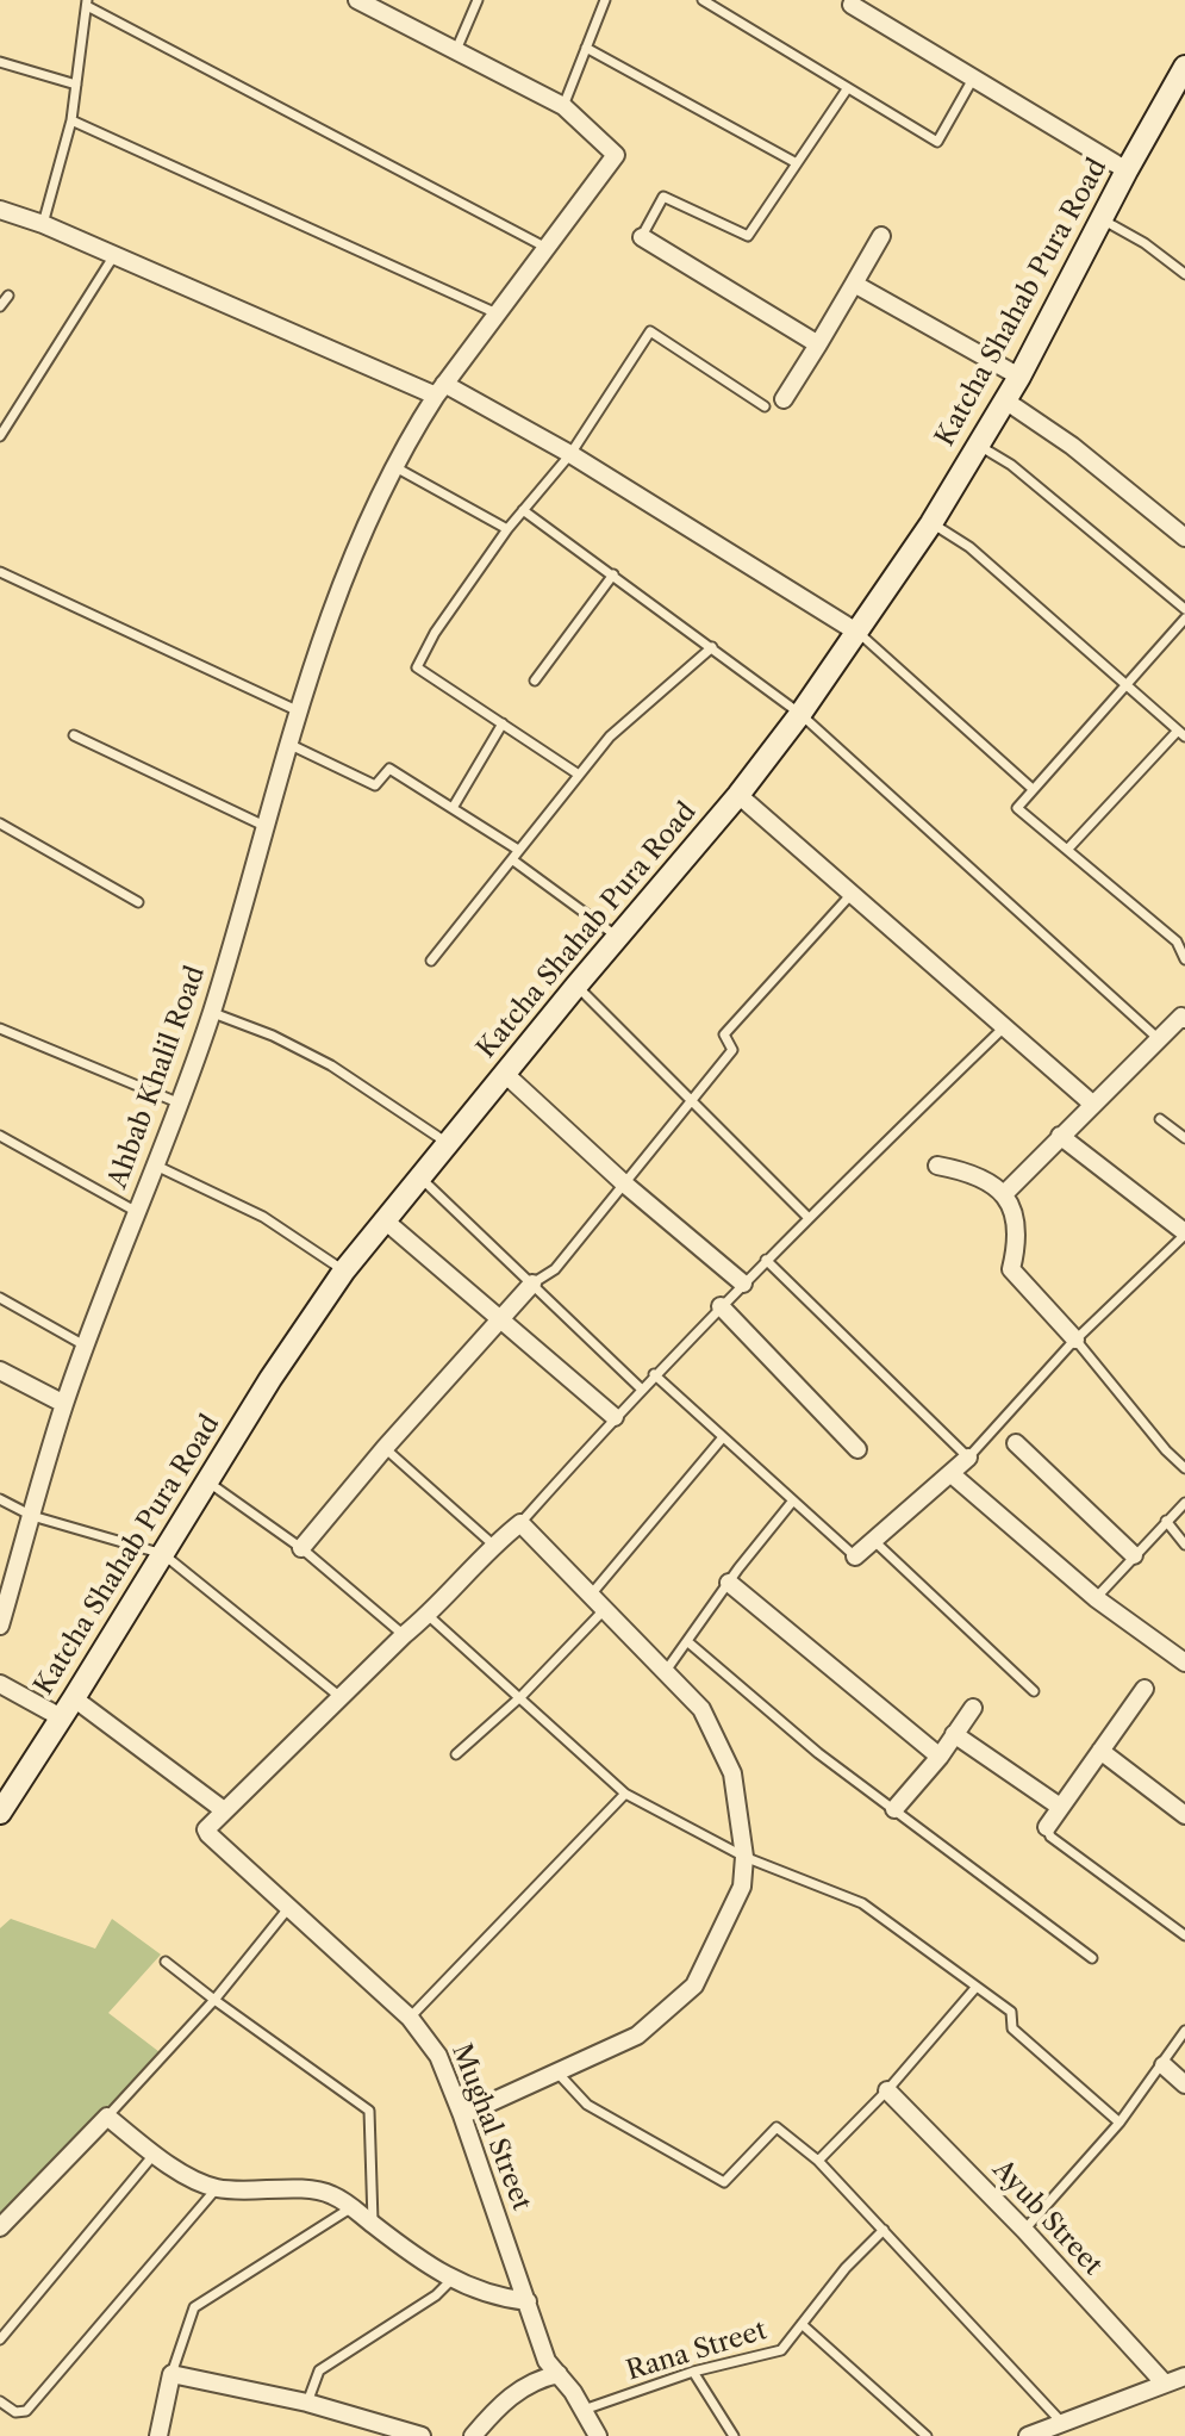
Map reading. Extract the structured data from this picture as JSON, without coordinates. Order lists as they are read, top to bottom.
{
  "streets": {
    "street": [
      "Katcha Shahab Pura Road",
      "Ahbab Khalil Road",
      "Mughal Street",
      "Ayub Street"
    ],
    "lane": ["Rana Street"]
  },
  "crossings": [
    ["Mughal Street", "Rana Street"]
  ]
}
